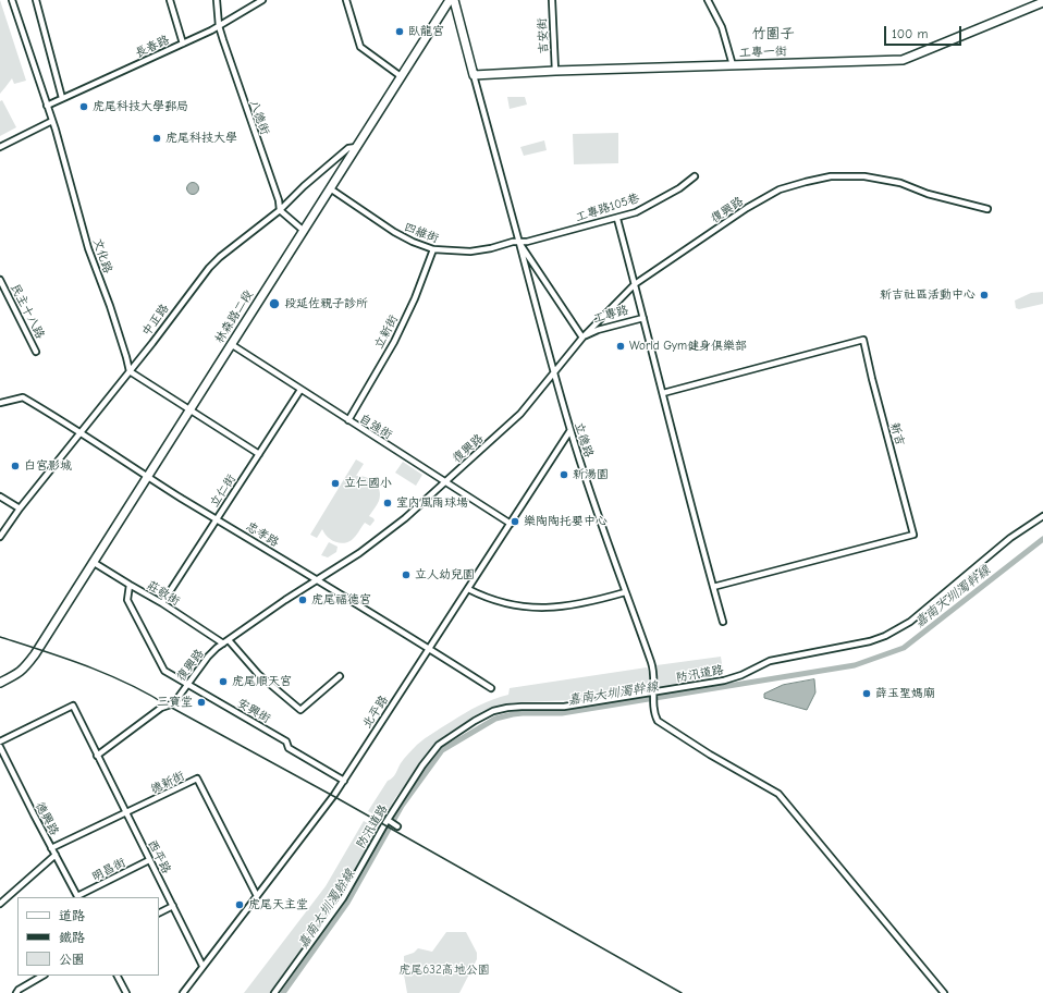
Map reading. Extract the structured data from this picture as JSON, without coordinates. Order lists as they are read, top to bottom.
{
  "streets": {
    "main road": ["工專一街", "工專路", "林森路二段"],
    "street": [
      "吉安街",
      "長春路",
      "八德街",
      "工專路105巷",
      "復興路",
      "四維街",
      "文化路",
      "民主十八路",
      "中正路",
      "立新街",
      "自強街",
      "新吉",
      "立德路",
      "立仁街",
      "忠孝路",
      "莊敬街",
      "防汛道路",
      "安興街",
      "北平路",
      "德新街",
      "德興路",
      "西平路",
      "明昌街"
    ]
  },
  "crossings": [
    ["吉安街", "工專一街"],
    ["長春路", "八德街"],
    ["長春路", "文化路"],
    ["工專一街", "工專路"],
    ["八德街", "中正路"],
    ["工專路105巷", "四維街"],
    ["工專路105巷", "工專路"],
    ["工專路105巷", "立德路"],
    ["復興路", "工專路"],
    ["復興路", "自強街"],
    ["復興路", "立德路"],
    ["復興路", "忠孝路"],
    ["復興路", "莊敬街"],
    ["復興路", "安興街"],
    ["復興路", "西平路"],
    ["四維街", "工專路"],
    ["四維街", "林森路二段"],
    ["四維街", "立新街"],
    ["四維街", "立德路"],
    ["文化路", "中正路"],
    ["工專路", "新吉"],
    ["工專路", "立德路"],
    ["林森路二段", "中正路"],
    ["林森路二段", "自強街"],
    ["林森路二段", "忠孝路"],
    ["林森路二段", "莊敬街"],
    ["中正路", "忠孝路"],
    ["立新街", "自強街"],
    ["自強街", "立仁街"],
    ["自強街", "北平路"],
    ["立德路", "防汛道路"],
    ["立德路", "北平路"],
    ["立仁街", "忠孝路"],
    ["立仁街", "莊敬街"],
    ["忠孝路", "北平路"],
    ["莊敬街", "安興街"],
    ["安興街", "北平路"],
    ["北平路", "德新街"],
    ["北平路", "西平路"],
    ["德新街", "德興路"],
    ["德新街", "西平路"],
    ["德興路", "明昌街"],
    ["西平路", "明昌街"]
  ],
  "districts": ["竹圍子"],
  "water": ["嘉南大圳濁幹線"],
  "parks": ["虎尾632高地公園"],
  "places": [
    "臥龍宮",
    "虎尾科技大學郵局",
    "虎尾科技大學",
    "新吉社區活動中心",
    "段延佐親子診所",
    "World Gym健身俱樂部",
    "白宮影城",
    "新湯園",
    "立仁國小",
    "室內風雨球場",
    "樂陶陶托嬰中心",
    "立人幼兒園",
    "虎尾福德宮",
    "虎尾順天宮",
    "薛玉聖媽廟",
    "三寶堂",
    "虎尾天主堂"
  ],
  "legend": ["道路", "鐵路", "公園"],
  "scale_bar": "100 m"
}
